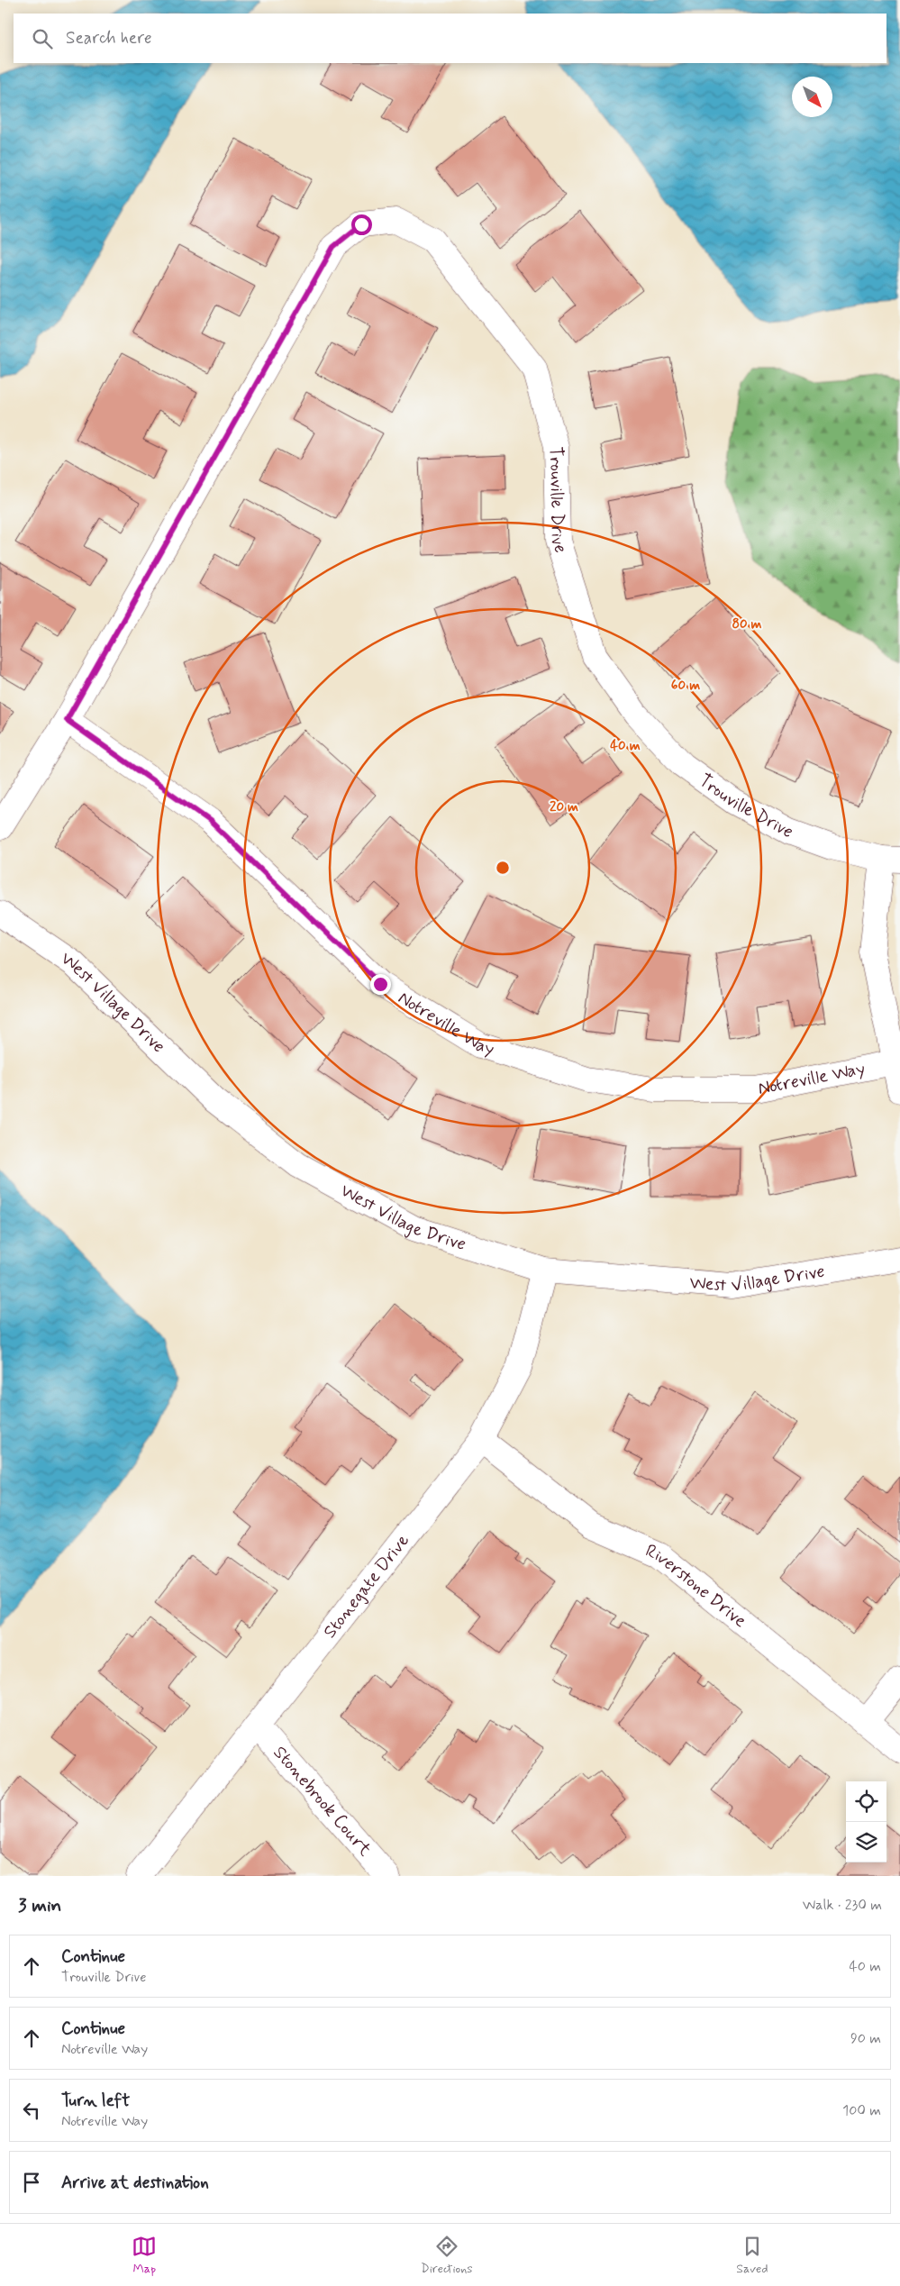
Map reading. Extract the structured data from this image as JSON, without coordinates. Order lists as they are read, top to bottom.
{
  "streets": {
    "street": [
      "Trouville Drive",
      "West Village Drive",
      "Notreville Way",
      "Stonegate Drive",
      "Riverstone Drive",
      "Stonebrook Court"
    ]
  },
  "crossings": [
    ["Trouville Drive", "Notreville Way"],
    ["West Village Drive", "Stonegate Drive"],
    ["Stonegate Drive", "Riverstone Drive"],
    ["Stonegate Drive", "Stonebrook Court"]
  ],
  "north": "bottom right",
  "page": {
    "search": "Search here",
    "heading": ["3 min", "Walk · 230 m"],
    "list": [
      ["Continue", "Trouville Drive", "40 m"],
      ["Continue", "Notreville Way", "90 m"],
      ["Turn left", "Notreville Way", "100 m"],
      "Arrive at destination"
    ],
    "nav": ["Map", "Directions", "Saved"]
  },
  "rings": [
    "80 m",
    "60 m",
    "40 m",
    "20 m"
  ]
}
